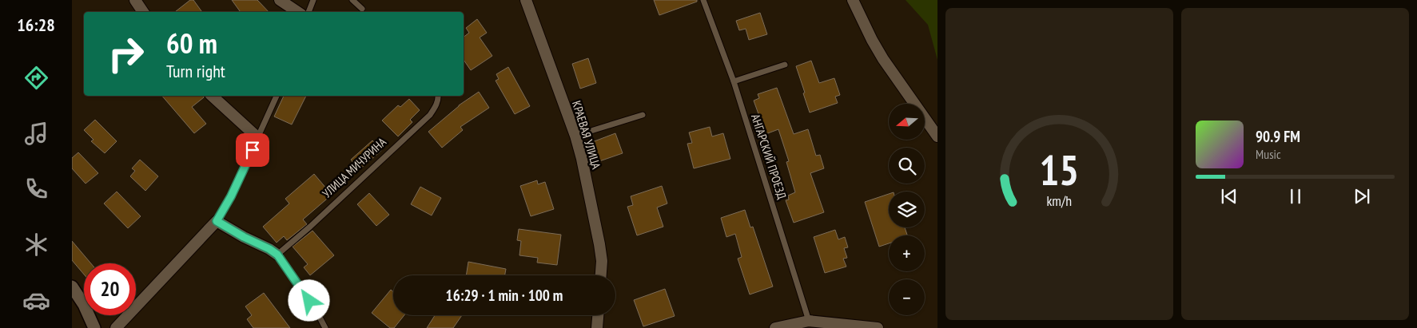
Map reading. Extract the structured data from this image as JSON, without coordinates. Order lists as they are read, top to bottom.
{
  "streets": {
    "street": ["КРАЕВАЯ УЛИЦА"],
    "lane": ["АНГАРСКИЙ ПРОЕЗД", "УЛИЦА МИЧУРИНА"]
  },
  "north": "left",
  "page": {
    "tabs": "16:28",
    "turn": ["60 m", "Turn right"],
    "map_buttons": ["+", "−"],
    "song": ["90.9 FM", "Music"],
    "limit": "20",
    "trip": "16:29 · 1 min · 100 m",
    "gauge": ["15", "km/h"]
  }
}
